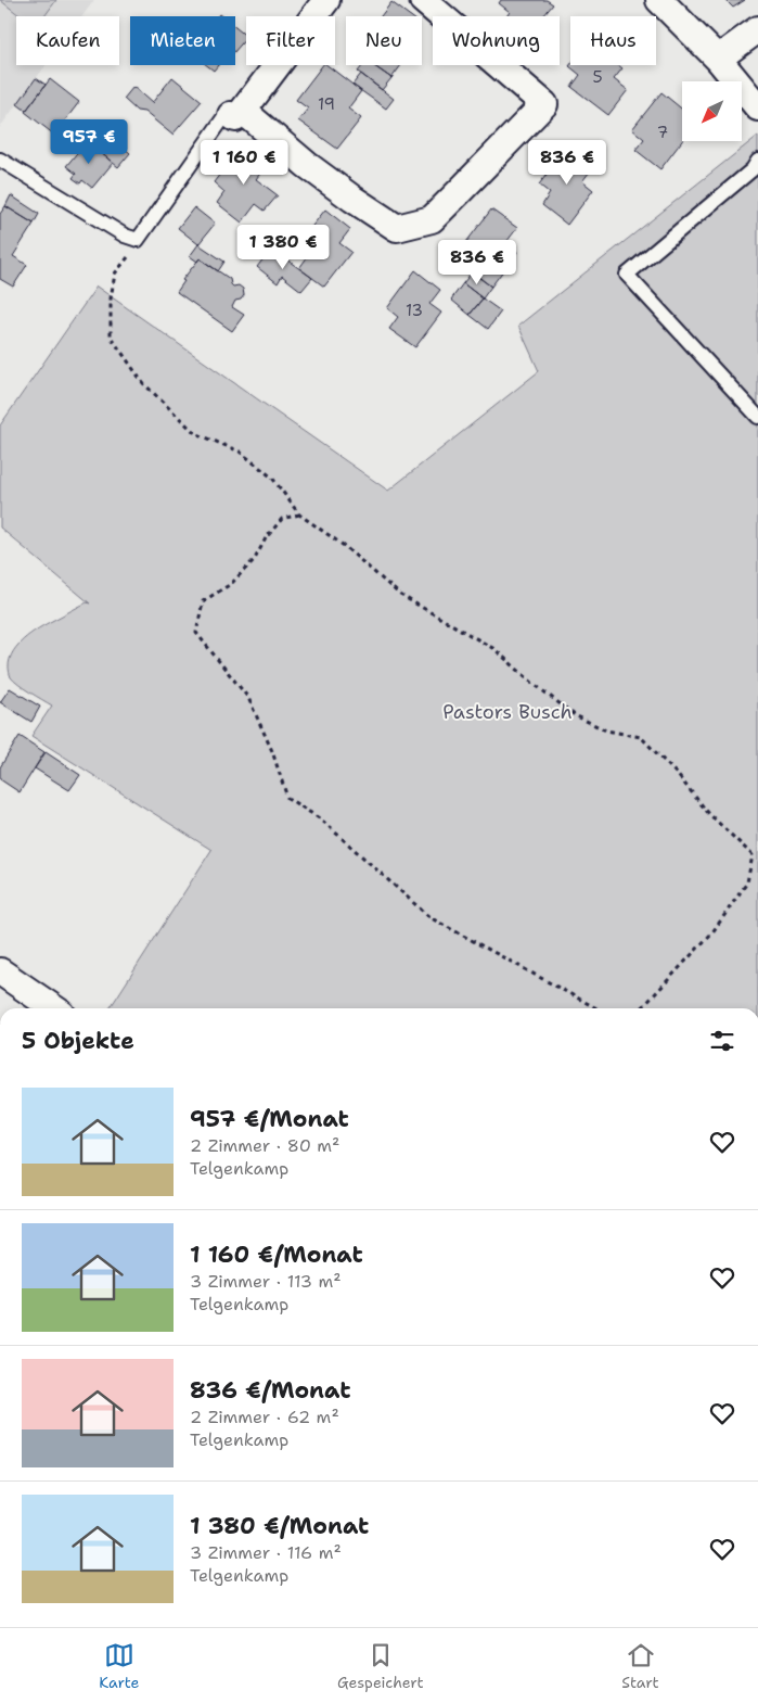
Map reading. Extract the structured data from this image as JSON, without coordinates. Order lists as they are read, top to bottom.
{
  "parks": ["Pastors Busch"],
  "house_numbers": [
    "5",
    "19",
    "7",
    "13"
  ],
  "north": "bottom left",
  "page": {
    "chip": [
      "Kaufen",
      "Mieten",
      "Filter",
      "Neu",
      "Wohnung",
      "Haus"
    ],
    "price": [
      "957 €",
      "1 160 €",
      "836 €",
      "1 380 €",
      "836 €"
    ],
    "heading": "5 Objekte",
    "list": [
      {
        "name": "957 €/Monat",
        "note": "2 Zimmer · 80 m² · Telgenkamp"
      },
      {
        "name": "1 160 €/Monat",
        "note": "3 Zimmer · 113 m² · Telgenkamp"
      },
      {
        "name": "836 €/Monat",
        "note": "2 Zimmer · 62 m² · Telgenkamp"
      },
      {
        "name": "1 380 €/Monat",
        "note": "3 Zimmer · 116 m² · Telgenkamp"
      }
    ],
    "tabs": ["Karte", "Gespeichert", "Start"]
  }
}
